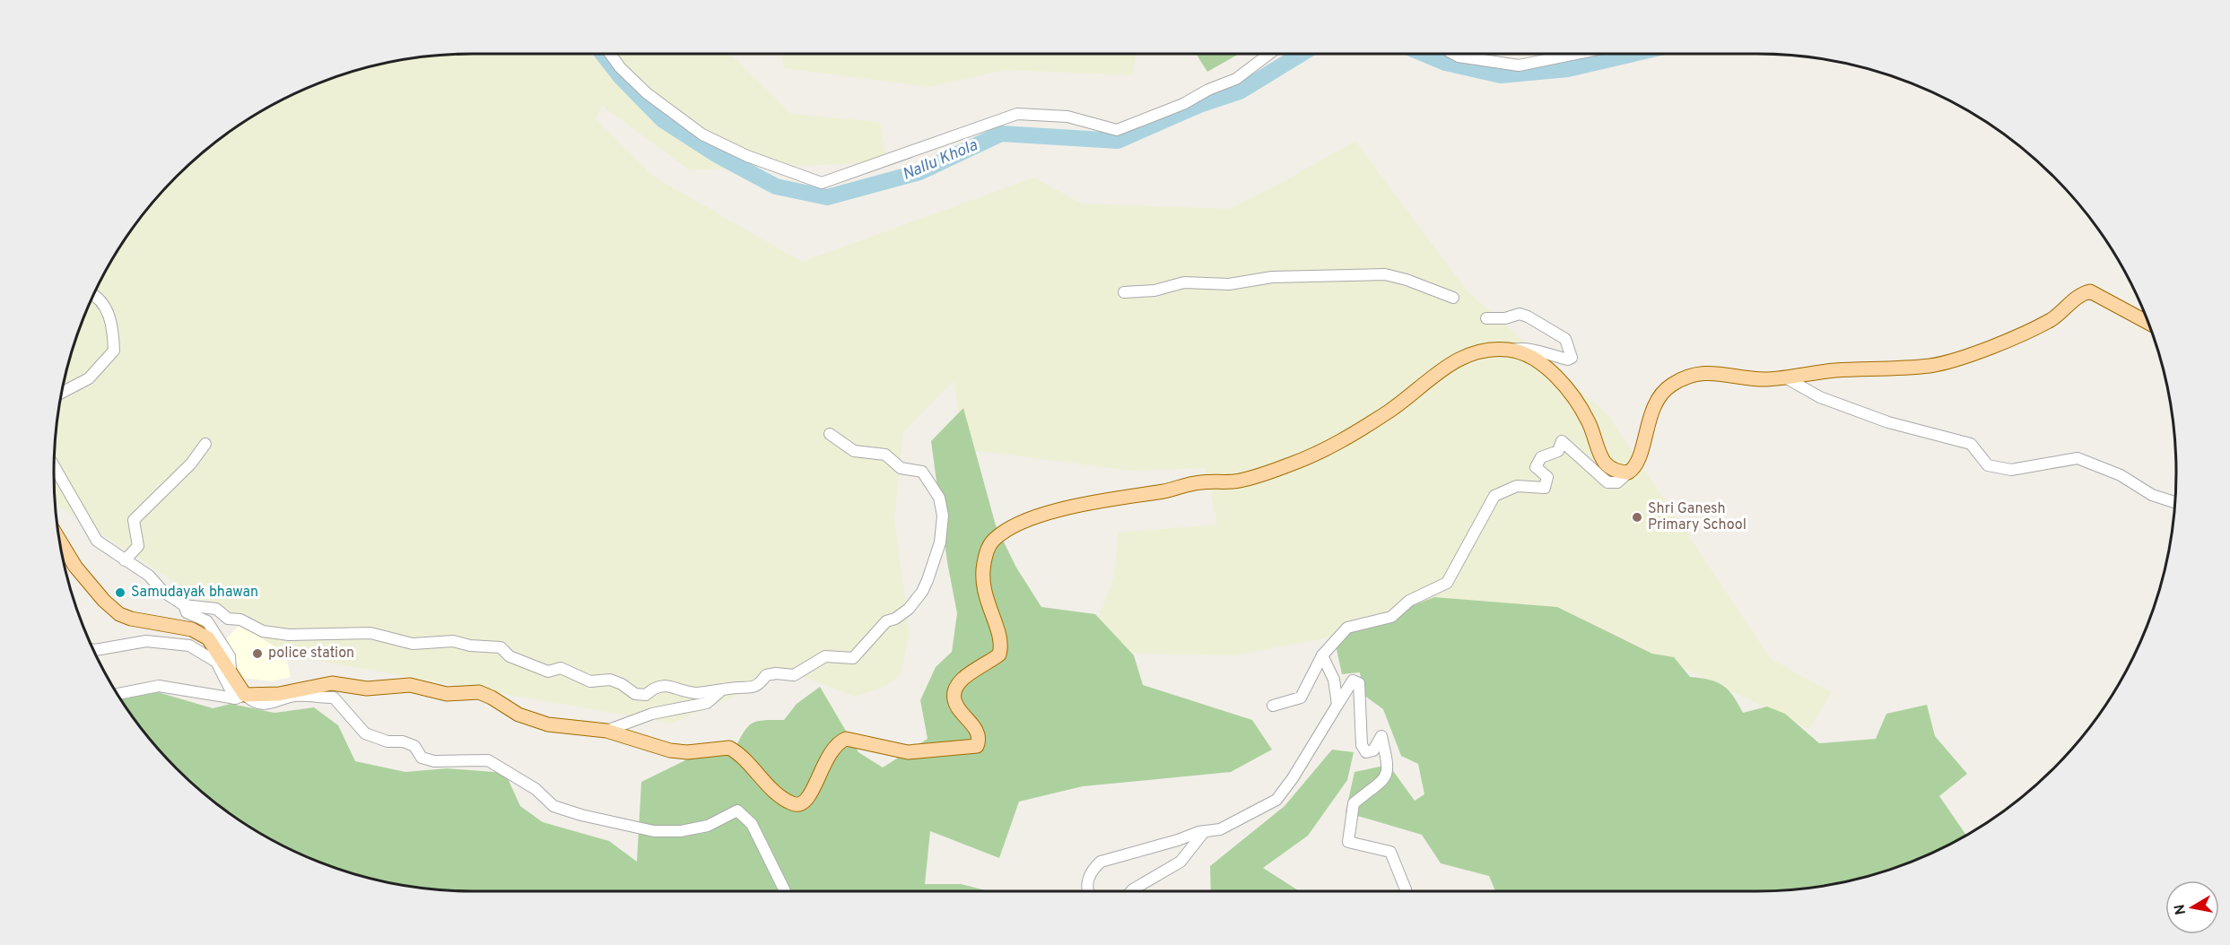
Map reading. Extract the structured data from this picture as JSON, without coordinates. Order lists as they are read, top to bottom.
{
  "water": ["Nallu Khola"],
  "places": ["Shri Ganesh Primary School", "Samudayak bhawan", "police station"],
  "north": "left"
}
